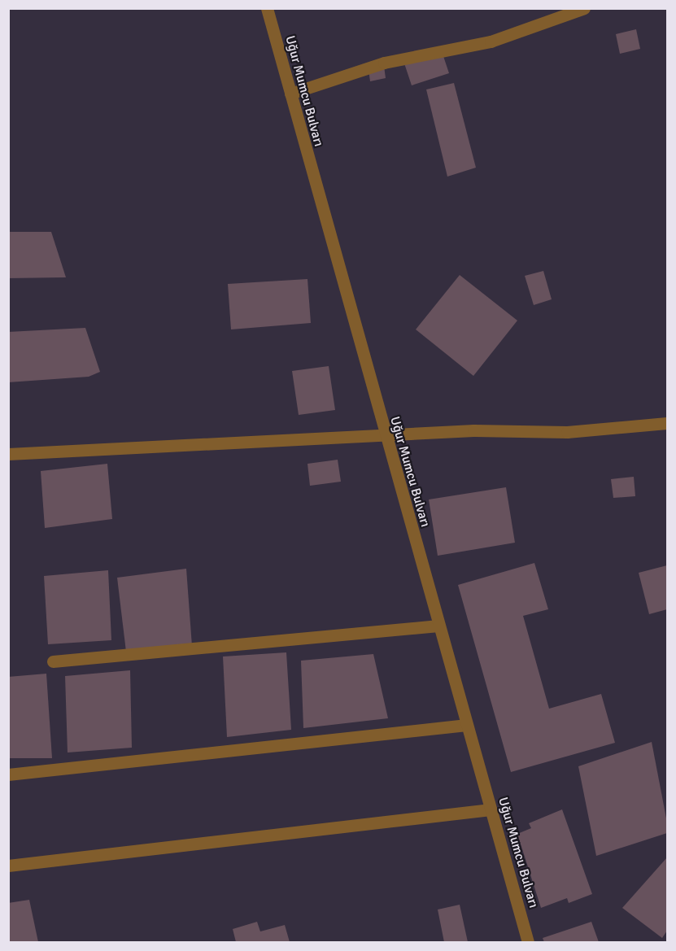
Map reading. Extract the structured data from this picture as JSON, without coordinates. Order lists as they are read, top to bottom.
{
  "streets": {
    "street": ["Uğur Mumcu Bulvarı"]
  }
}
